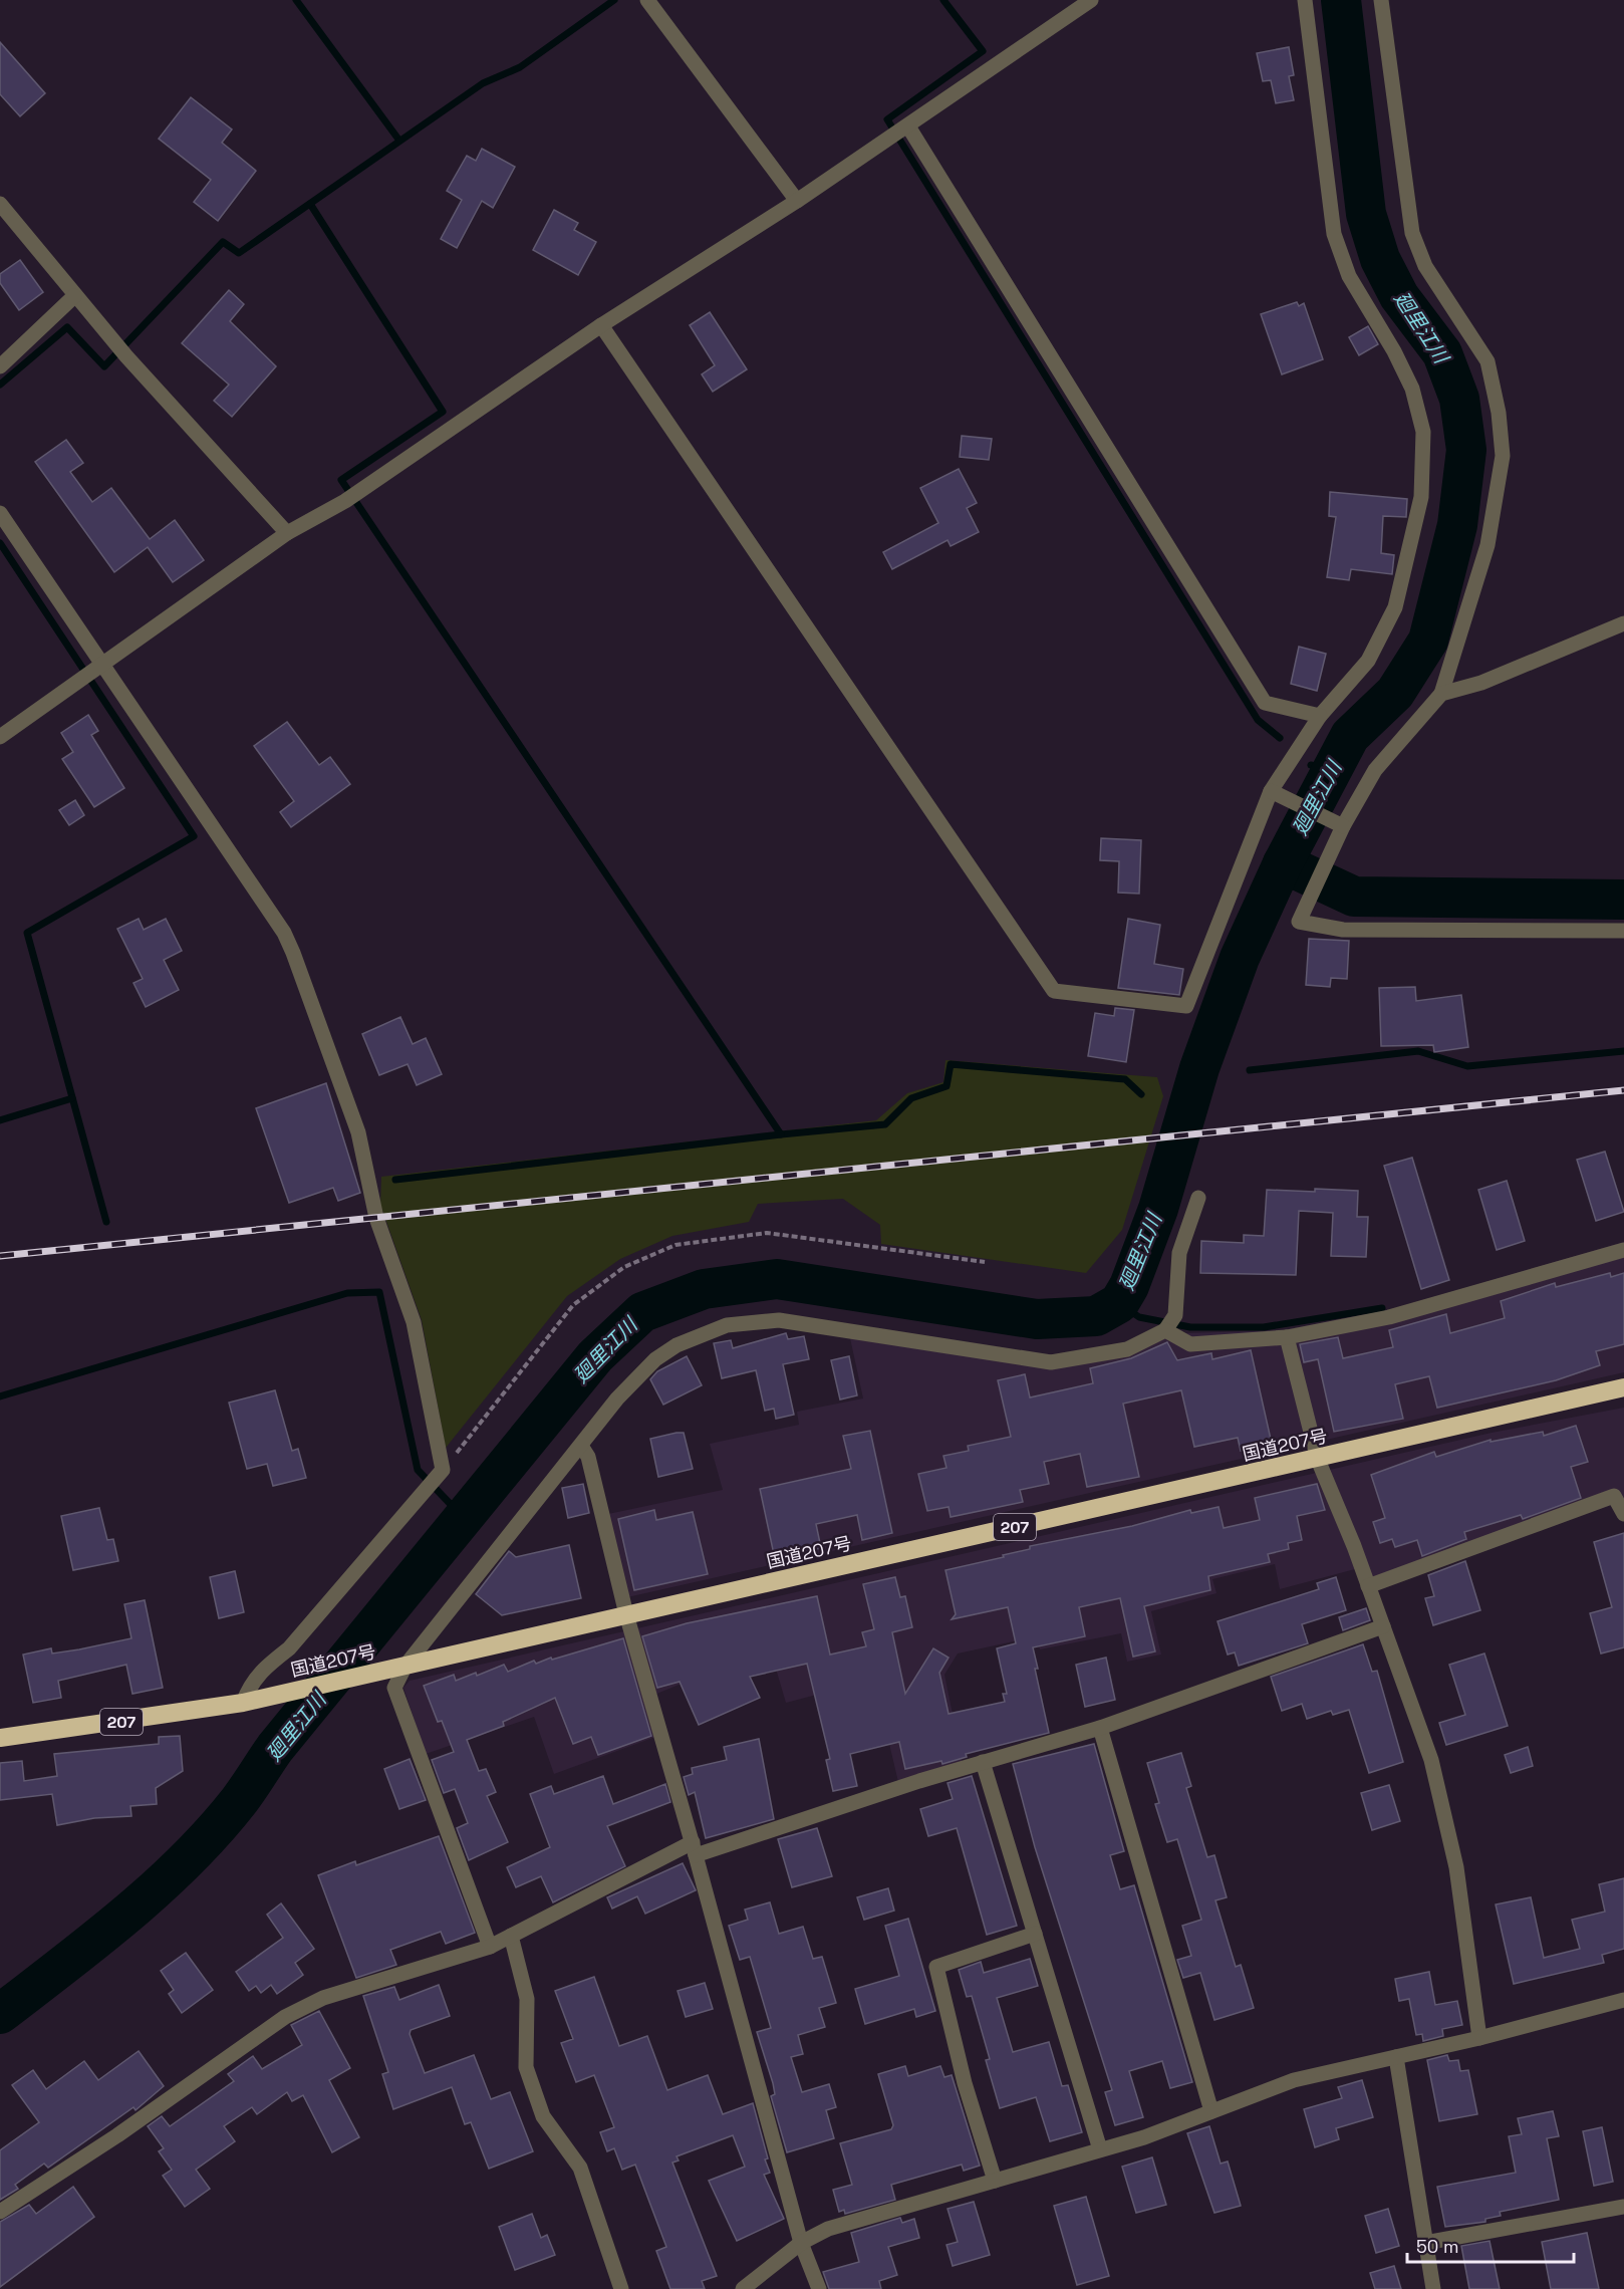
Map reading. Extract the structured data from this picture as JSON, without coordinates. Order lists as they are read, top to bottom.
{
  "streets": {
    "highway": ["国道207号", "207"]
  },
  "water": ["廻里江川"],
  "scale_bar": "50 m"
}
